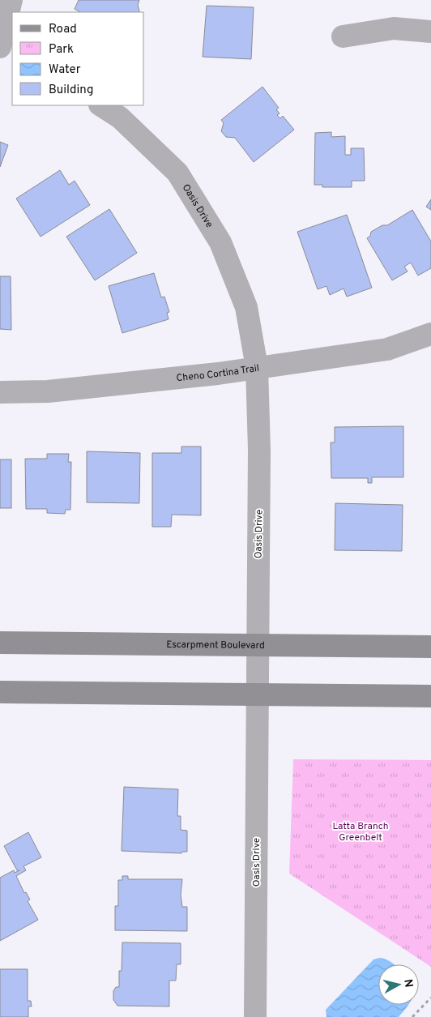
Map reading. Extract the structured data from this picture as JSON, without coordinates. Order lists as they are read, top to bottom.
{
  "streets": {
    "main road": ["Escarpment Boulevard"],
    "street": ["Oasis Drive", "Cheno Cortina Trail"]
  },
  "crossings": [
    ["Oasis Drive", "Cheno Cortina Trail"],
    ["Oasis Drive", "Escarpment Boulevard"]
  ],
  "parks": ["Latta Branch Greenbelt"],
  "legend": [
    "Road",
    "Park",
    "Water",
    "Building"
  ],
  "north": "right"
}
